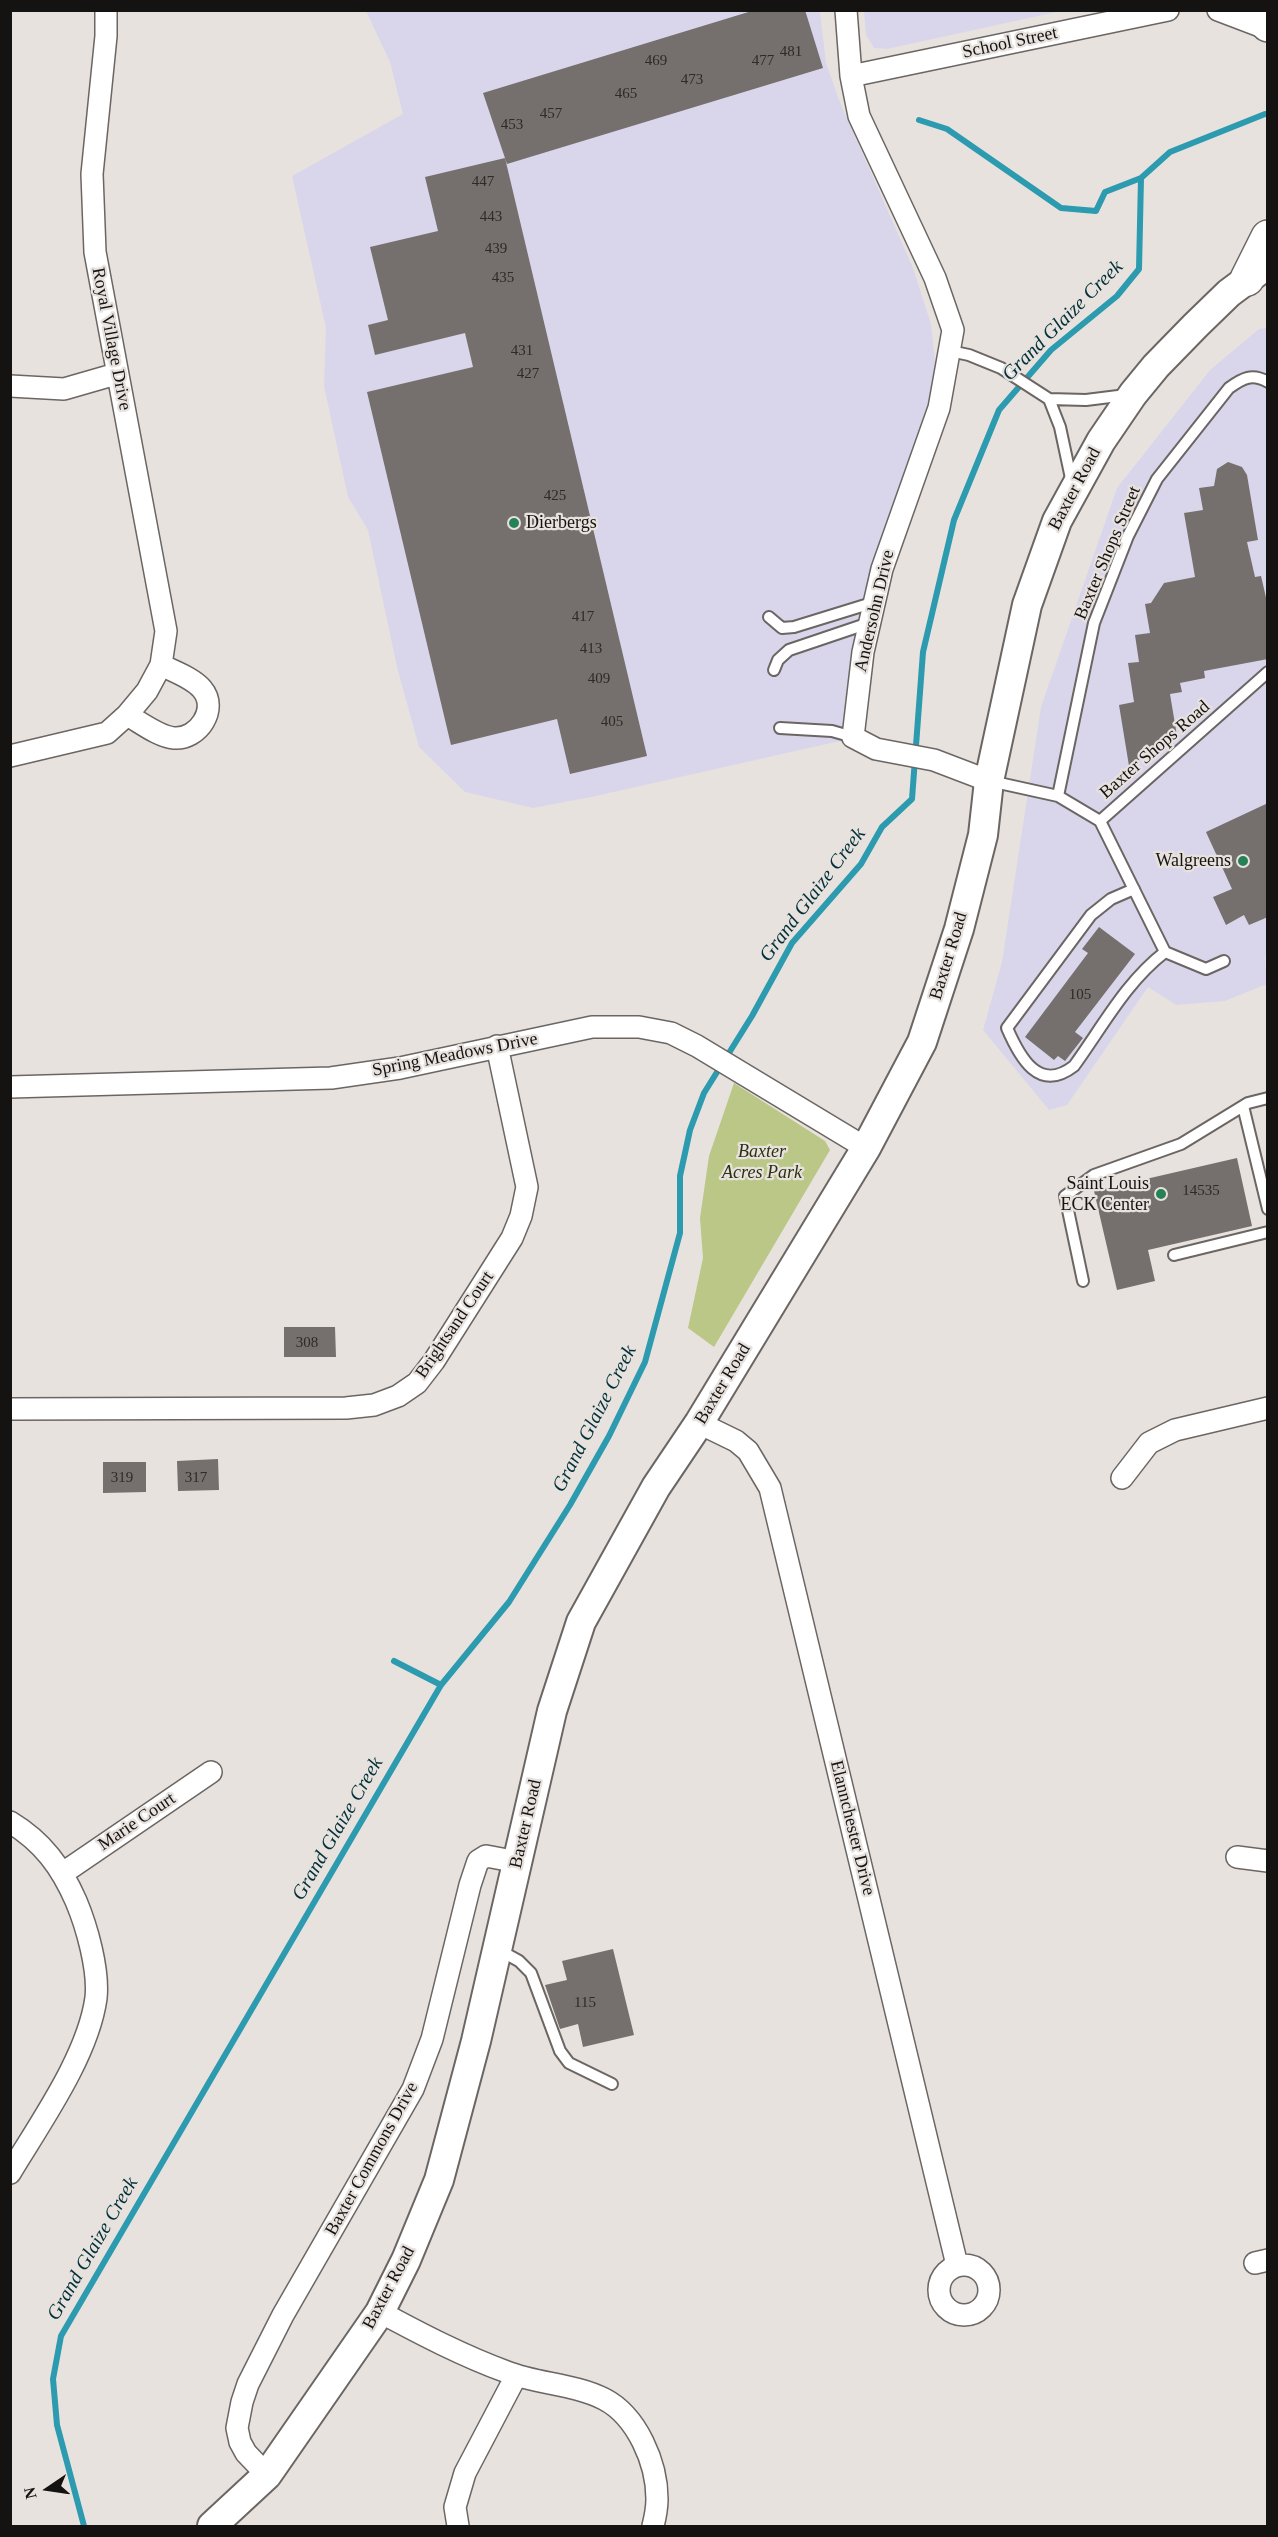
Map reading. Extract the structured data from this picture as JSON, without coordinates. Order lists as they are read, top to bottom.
{
  "streets": {
    "main road": ["Baxter Road"],
    "street": [
      "School Street",
      "Royal Village Drive",
      "Andersohn Drive",
      "Spring Meadows Drive",
      "Brightsand Court",
      "Marie Court",
      "Elannchester Drive",
      "Baxter Commons Drive"
    ],
    "lane": ["Baxter Shops Street", "Baxter Shops Road"]
  },
  "crossings": [
    ["School Street", "Andersohn Drive"],
    ["Baxter Road", "Baxter Shops Road"],
    ["Baxter Road", "Spring Meadows Drive"],
    ["Baxter Road", "Elannchester Drive"],
    ["Baxter Road", "Baxter Commons Drive"],
    ["Baxter Shops Street", "Baxter Shops Road"],
    ["Spring Meadows Drive", "Brightsand Court"]
  ],
  "water": ["Grand Glaize Creek"],
  "parks": ["Baxter Acres Park"],
  "places": ["Dierbergs", "Walgreens", "Saint Louis ECK Center"],
  "house_numbers": [
    "481",
    "469",
    "477",
    "473",
    "465",
    "457",
    "453",
    "447",
    "443",
    "439",
    "435",
    "431",
    "427",
    "425",
    "417",
    "413",
    "409",
    "405",
    "105",
    "14535",
    "308",
    "319",
    "317",
    "115"
  ],
  "north": "left"
}
